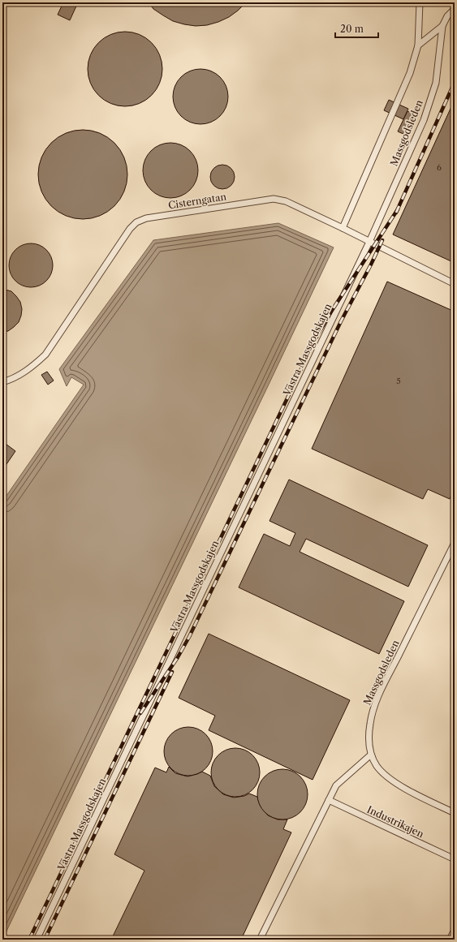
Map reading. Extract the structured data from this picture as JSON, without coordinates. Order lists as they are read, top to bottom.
{
  "streets": {
    "lane": [
      "Massgodsleden",
      "Cisterngatan",
      "Västra Massgodskajen",
      "Industrikajen"
    ]
  },
  "crossings": [
    ["Massgodsleden", "Cisterngatan"],
    ["Massgodsleden", "Västra Massgodskajen"],
    ["Cisterngatan", "Västra Massgodskajen"]
  ],
  "house_numbers": ["6", "5"],
  "scale_bar": "20 m"
}
